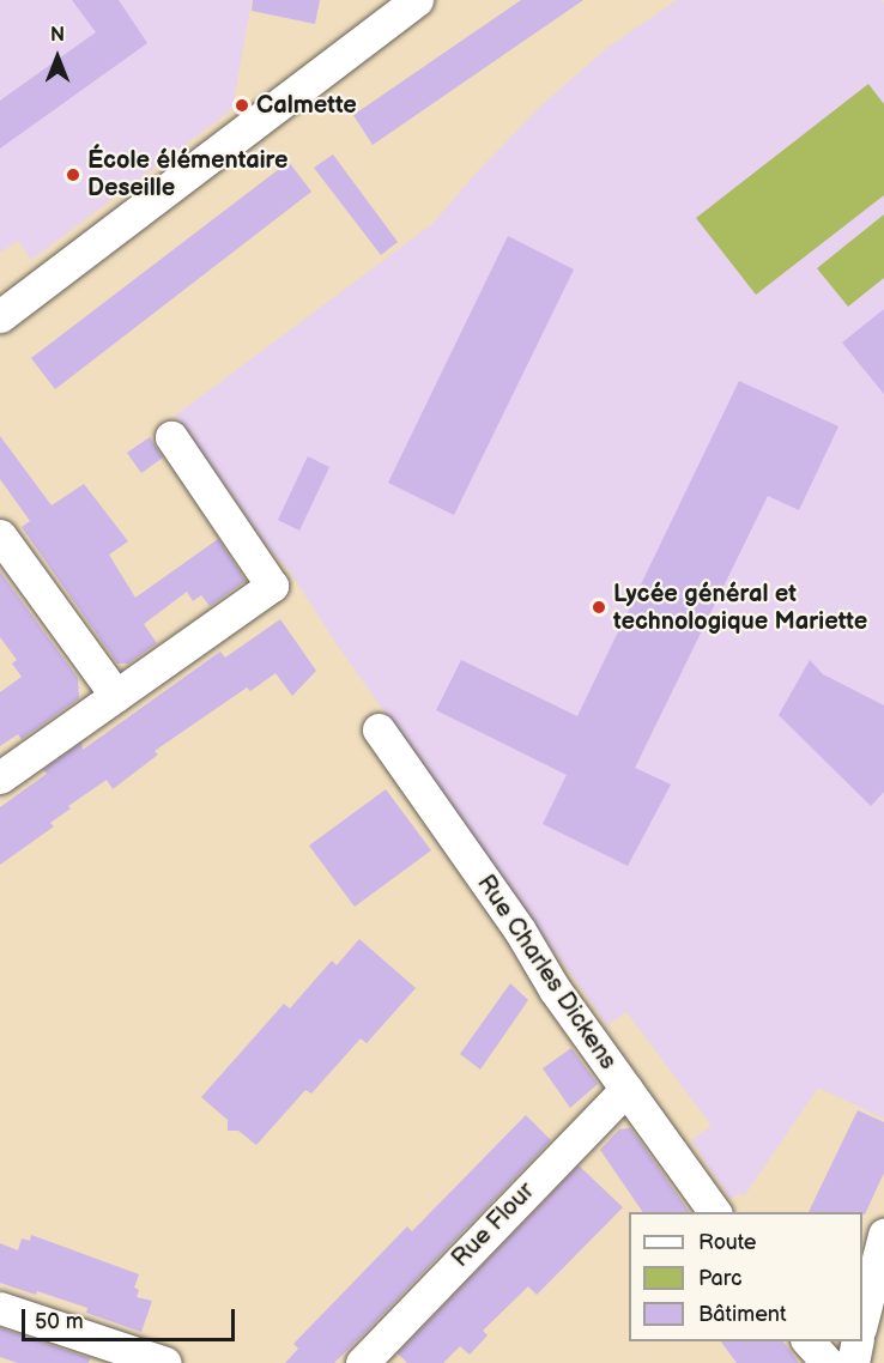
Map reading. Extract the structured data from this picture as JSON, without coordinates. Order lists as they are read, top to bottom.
{
  "streets": {
    "street": ["Rue Charles Dickens", "Rue Flour"]
  },
  "crossings": [
    ["Rue Charles Dickens", "Rue Flour"]
  ],
  "places": ["Calmette", "École élémentaire Deseille", "Lycée général et technologique Mariette"],
  "legend": ["Route", "Parc", "Bâtiment"],
  "scale_bar": "50 m",
  "north": "top"
}
